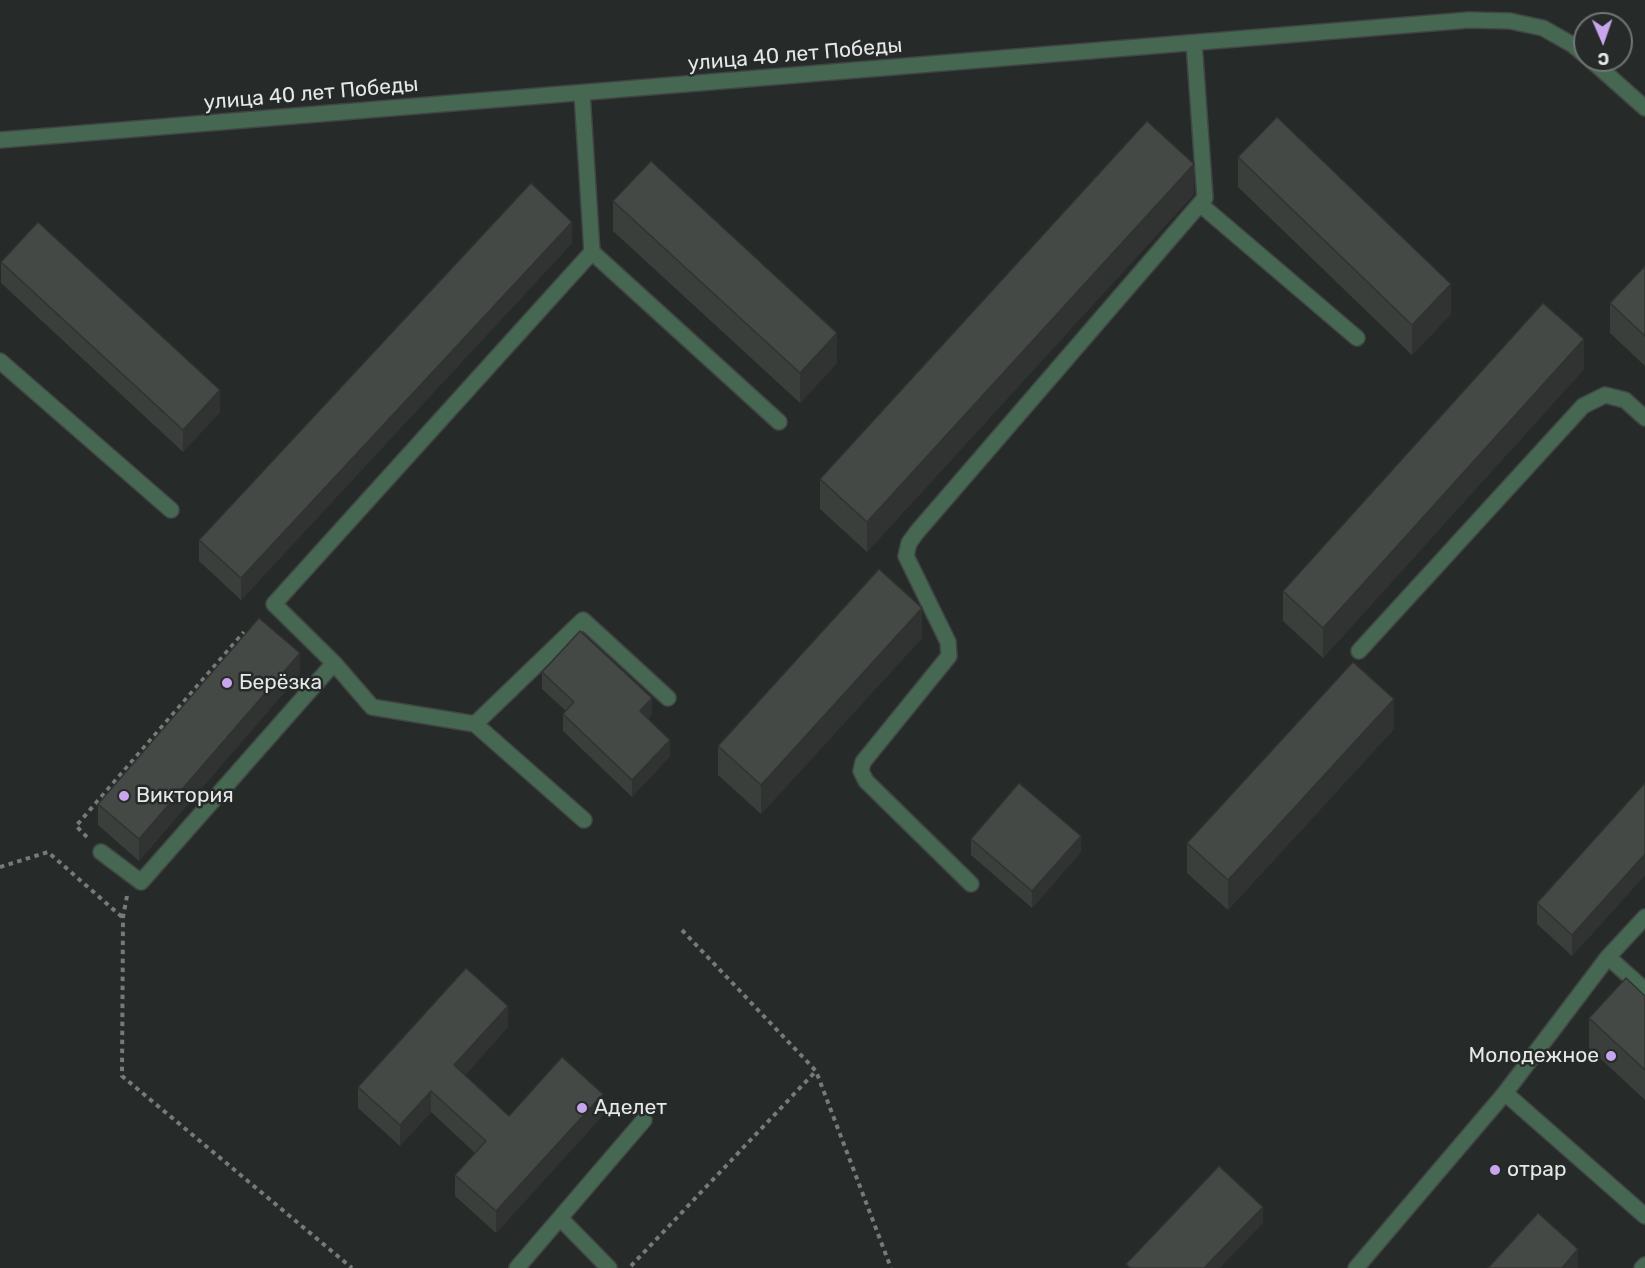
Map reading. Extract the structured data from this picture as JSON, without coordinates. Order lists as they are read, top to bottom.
{
  "streets": {
    "street": ["улица 40 лет Победы"]
  },
  "places": [
    "Берёзка",
    "Виктория",
    "Молодежное",
    "Аделет",
    "отрар"
  ],
  "north": "bottom"
}
